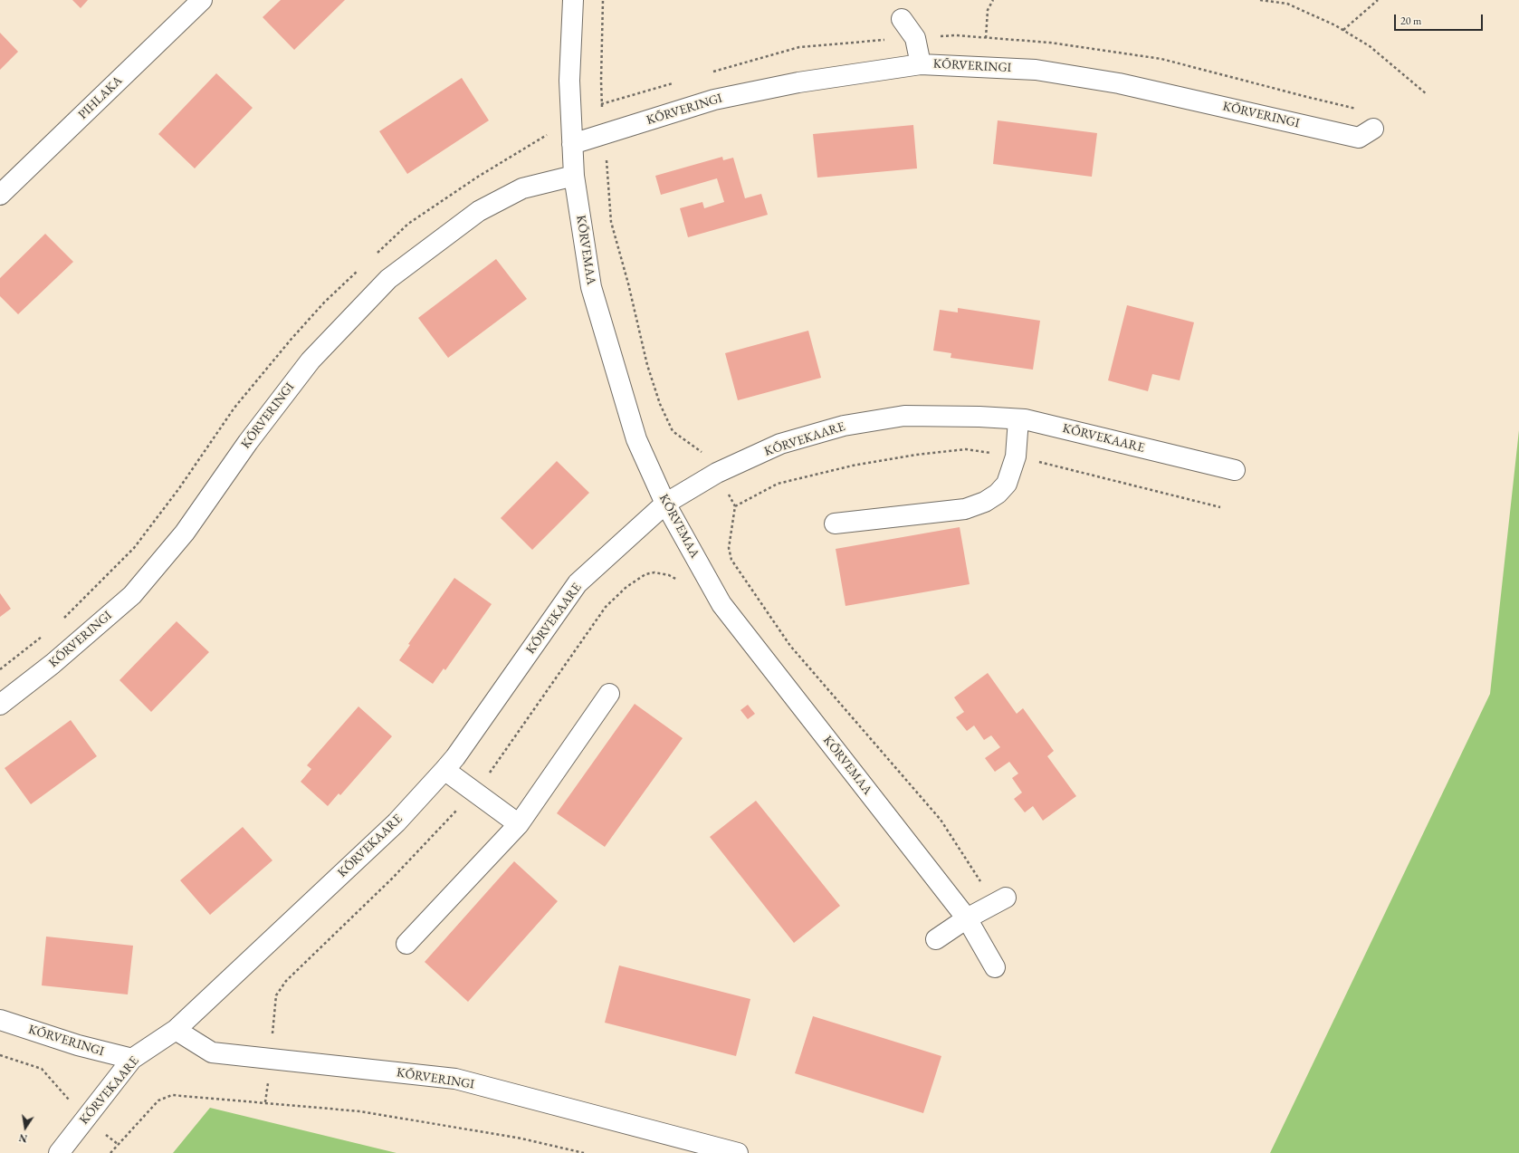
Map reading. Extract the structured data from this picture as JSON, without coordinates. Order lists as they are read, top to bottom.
{
  "streets": {
    "street": [
      "KÕRVERINGI",
      "PIHLAKA",
      "KÕRVEMAA",
      "KÕRVEKAARE"
    ]
  },
  "crossings": [
    ["KÕRVERINGI", "KÕRVEMAA"],
    ["KÕRVERINGI", "KÕRVEKAARE"],
    ["KÕRVEMAA", "KÕRVEKAARE"]
  ],
  "scale_bar": "20 m",
  "north": "bottom"
}
